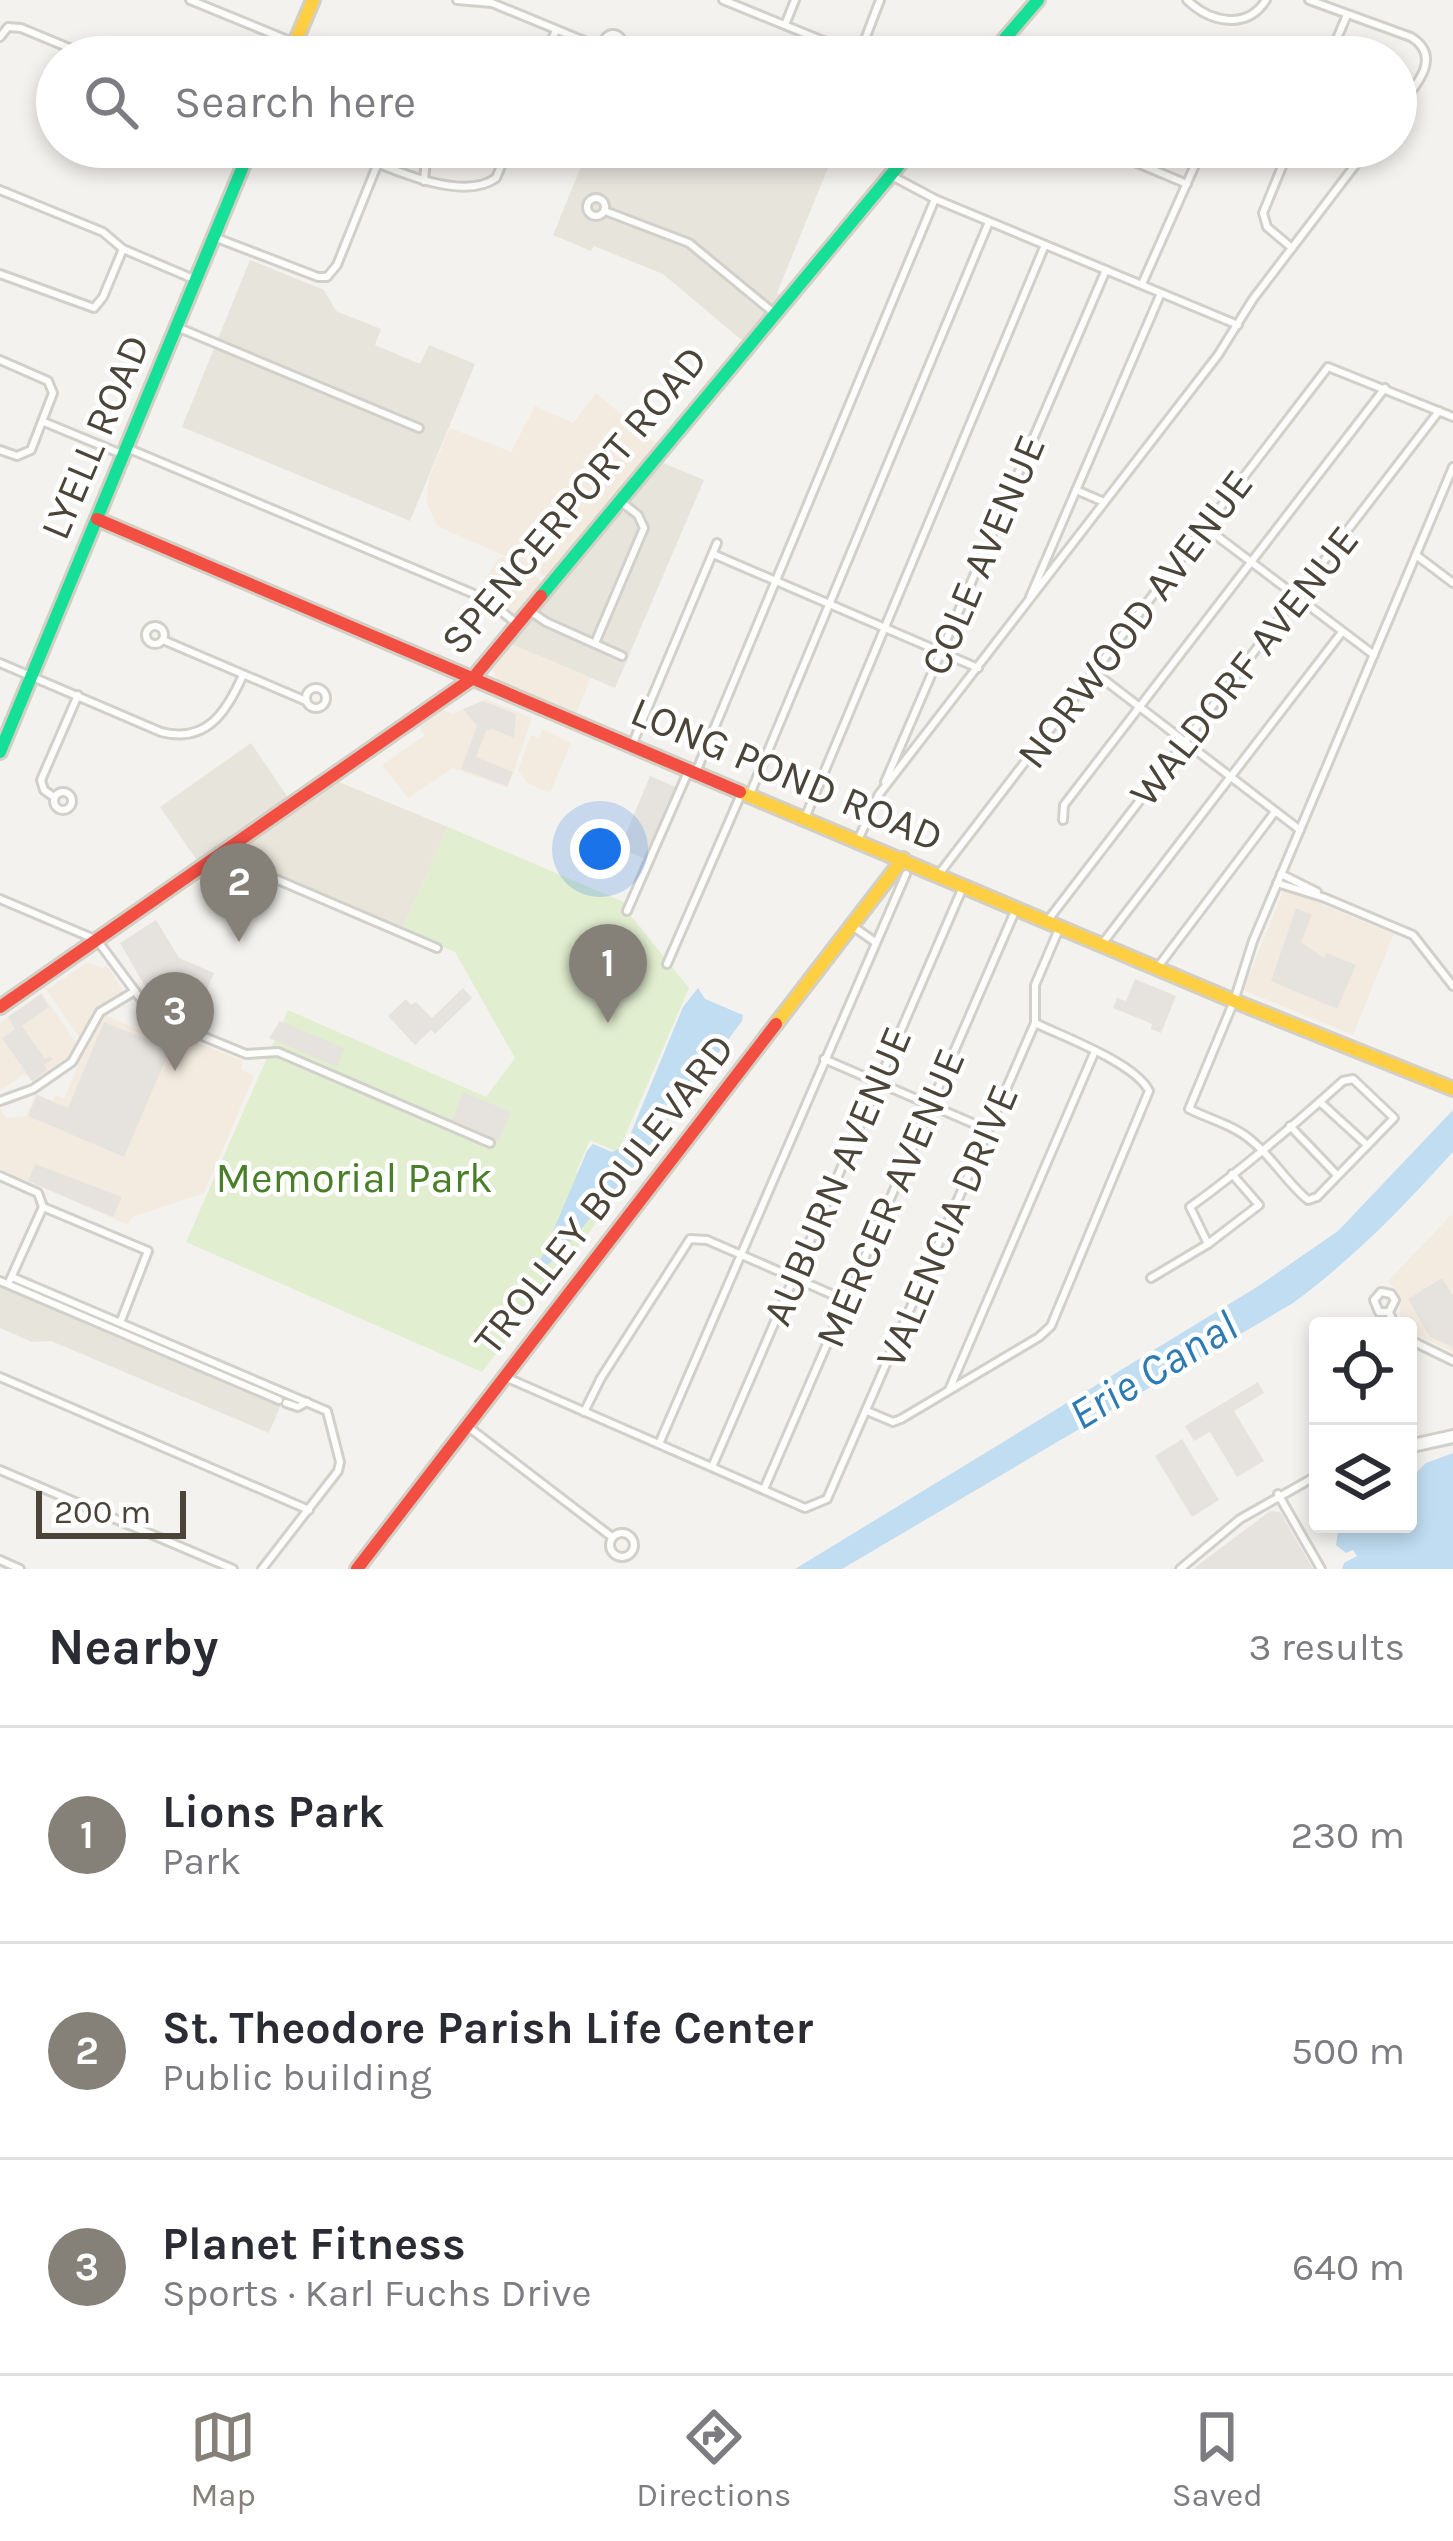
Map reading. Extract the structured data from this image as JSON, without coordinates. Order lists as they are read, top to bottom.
{
  "streets": {
    "main road": [
      "LYELL ROAD",
      "SPENCERPORT ROAD",
      "LONG POND ROAD",
      "TROLLEY BOULEVARD"
    ],
    "street": [
      "COLE AVENUE",
      "NORWOOD AVENUE",
      "WALDORF AVENUE",
      "AUBURN AVENUE",
      "MERCER AVENUE",
      "VALENCIA DRIVE"
    ]
  },
  "crossings": [
    ["LYELL ROAD", "LONG POND ROAD"],
    ["SPENCERPORT ROAD", "LONG POND ROAD"],
    ["COLE AVENUE", "LONG POND ROAD"],
    ["NORWOOD AVENUE", "LONG POND ROAD"],
    ["WALDORF AVENUE", "LONG POND ROAD"],
    ["WALDORF AVENUE", "VALENCIA DRIVE"],
    ["LONG POND ROAD", "AUBURN AVENUE"],
    ["LONG POND ROAD", "TROLLEY BOULEVARD"],
    ["LONG POND ROAD", "MERCER AVENUE"],
    ["LONG POND ROAD", "VALENCIA DRIVE"],
    ["MERCER AVENUE", "VALENCIA DRIVE"]
  ],
  "water": ["Erie Canal"],
  "parks": ["Memorial Park"],
  "scale_bar": "200 m",
  "page": {
    "search": "Search here",
    "pins": ["2", "1", "3"],
    "scale": "200 m",
    "heading": ["Nearby", "3 results"],
    "list": [
      {
        "mark": "1",
        "name": "Lions Park",
        "note": "Park",
        "value": "230 m"
      },
      {
        "mark": "2",
        "name": "St. Theodore Parish Life Center",
        "note": "Public building",
        "value": "500 m"
      },
      {
        "mark": "3",
        "name": "Planet Fitness",
        "note": "Sports · Karl Fuchs Drive",
        "value": "640 m"
      }
    ],
    "nav": ["Map", "Directions", "Saved"]
  }
}
